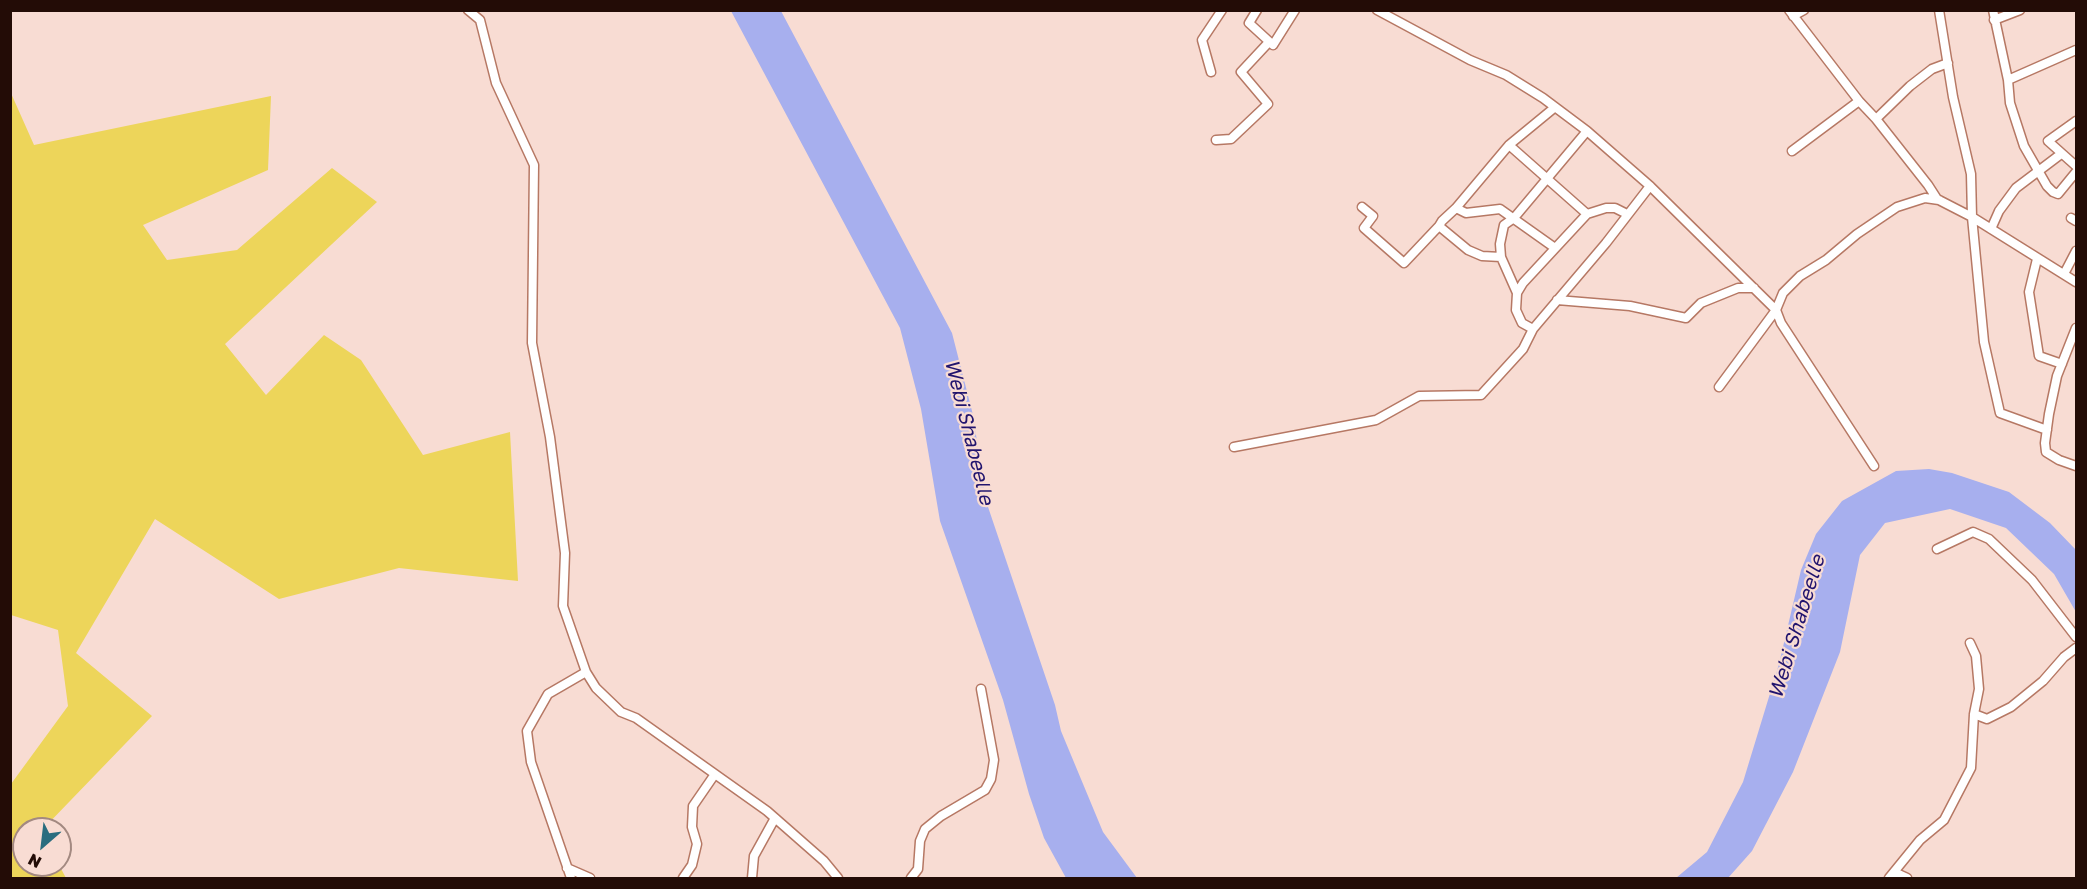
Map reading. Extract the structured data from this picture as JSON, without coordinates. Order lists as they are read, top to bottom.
{
  "water": ["Webi Shabeelle"],
  "north": "bottom left"
}
